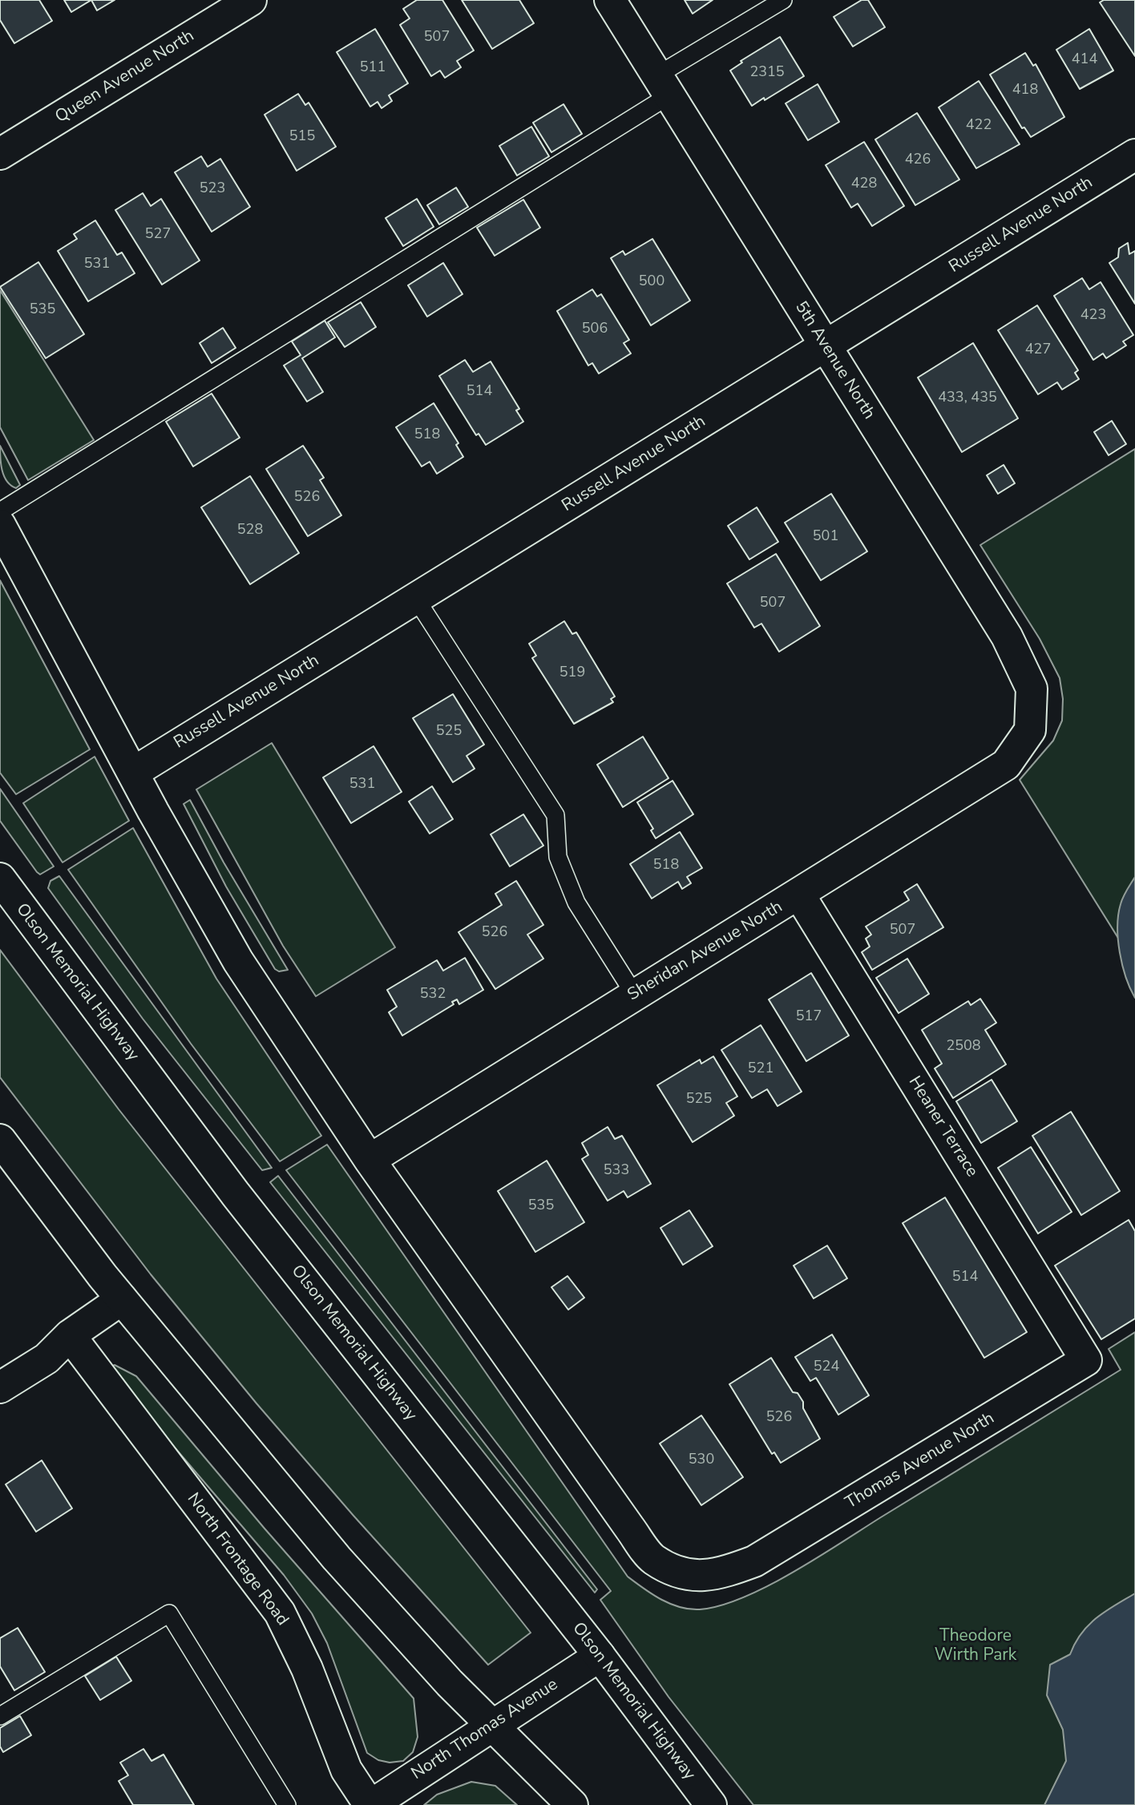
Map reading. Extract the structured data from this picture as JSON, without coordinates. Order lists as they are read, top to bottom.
{
  "streets": {
    "street": [
      "Queen Avenue North",
      "Russell Avenue North",
      "5th Avenue North",
      "Sheridan Avenue North",
      "Olson Memorial Highway",
      "Heaner Terrace",
      "Thomas Avenue North",
      "North Frontage Road",
      "North Thomas Avenue"
    ]
  },
  "crossings": [
    ["Russell Avenue North", "5th Avenue North"],
    ["Russell Avenue North", "Thomas Avenue North"],
    ["5th Avenue North", "Sheridan Avenue North"],
    ["Sheridan Avenue North", "Heaner Terrace"],
    ["Sheridan Avenue North", "Thomas Avenue North"],
    ["Olson Memorial Highway", "North Thomas Avenue"],
    ["Heaner Terrace", "Thomas Avenue North"],
    ["North Frontage Road", "North Thomas Avenue"]
  ],
  "parks": ["Theodore Wirth Park"],
  "house_numbers": [
    "507",
    "414",
    "511",
    "2315",
    "418",
    "422",
    "515",
    "426",
    "428",
    "523",
    "527",
    "531",
    "500",
    "535",
    "423",
    "506",
    "427",
    "514",
    "433, 435",
    "518",
    "526",
    "528",
    "501",
    "507",
    "519",
    "525",
    "531",
    "518",
    "507",
    "526",
    "532",
    "517",
    "2508",
    "521",
    "525",
    "533",
    "535",
    "514",
    "524",
    "526",
    "530"
  ]
}
